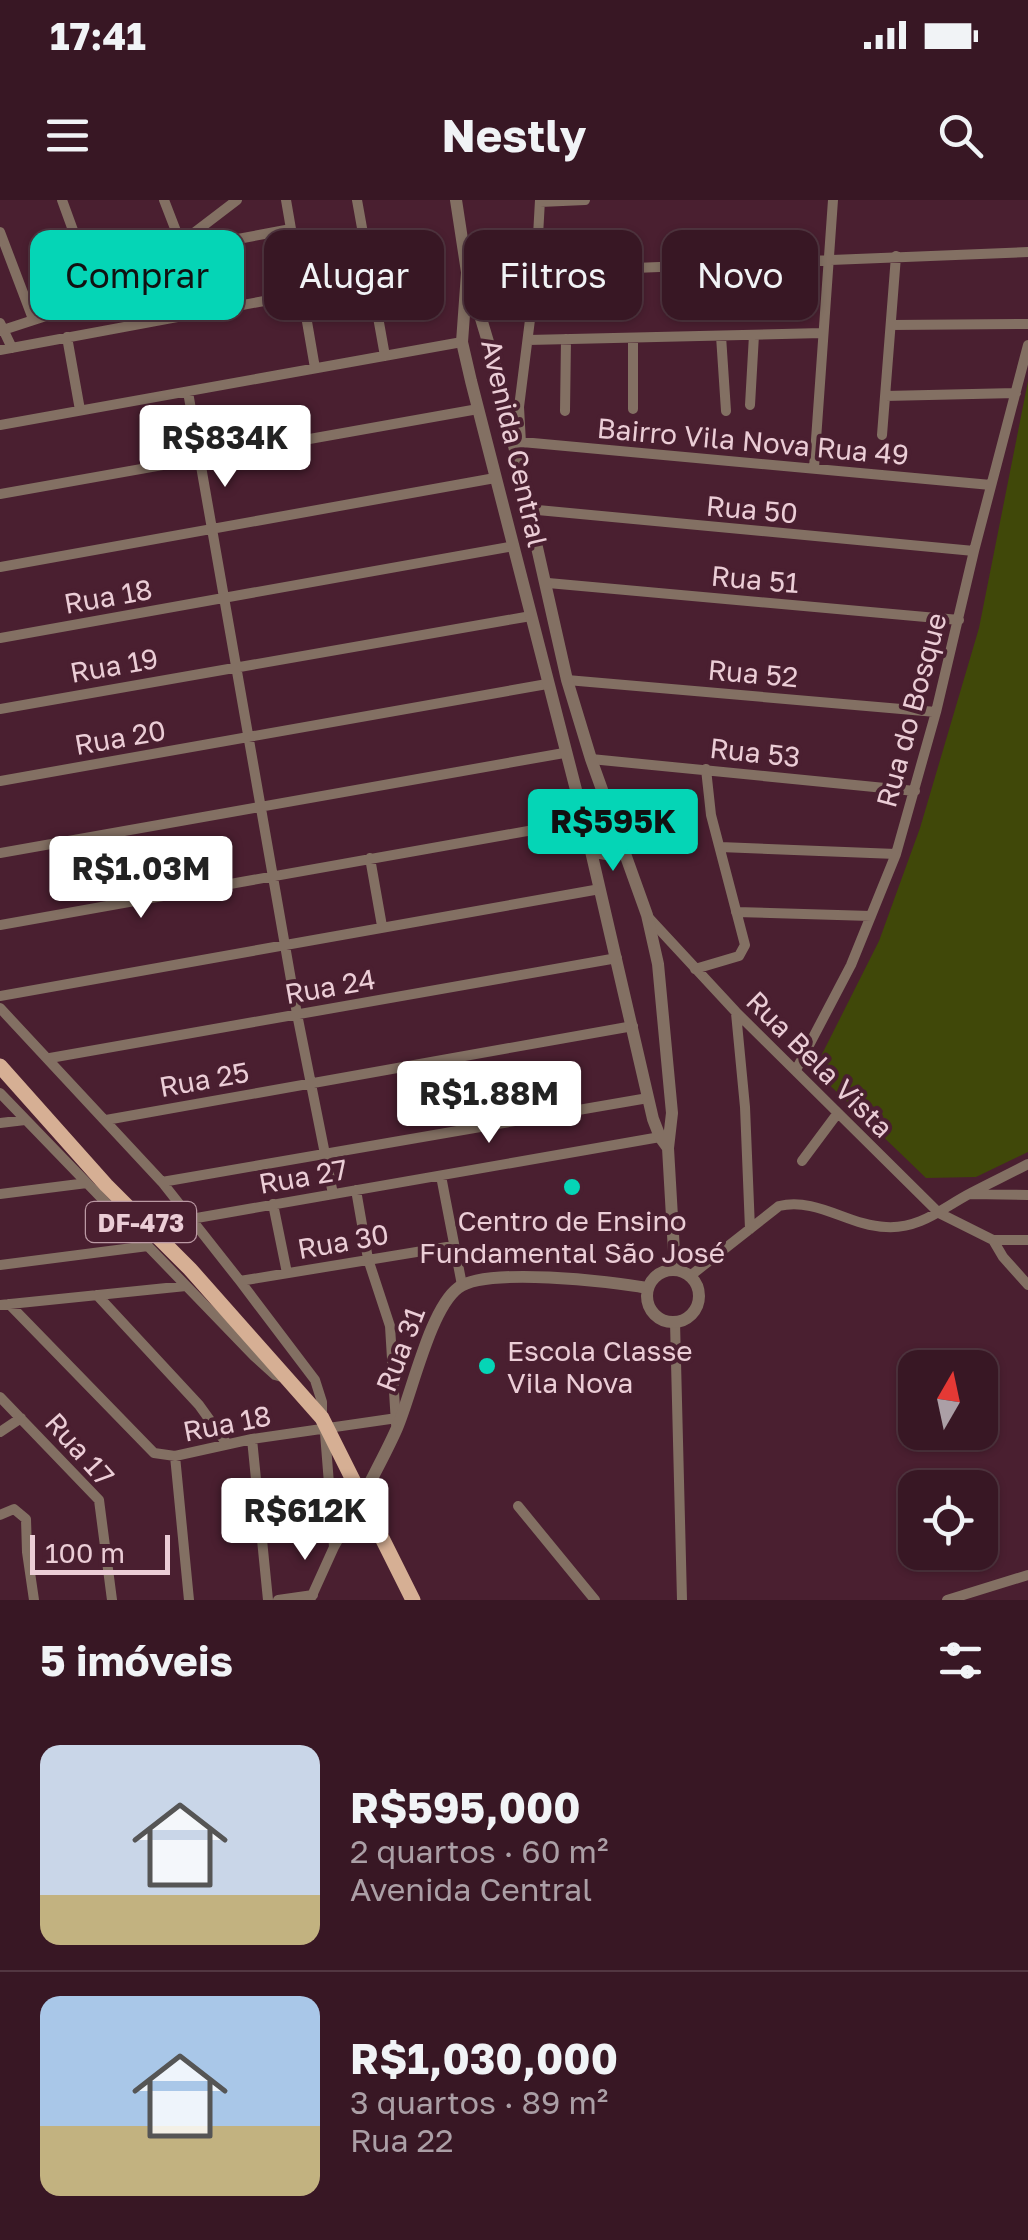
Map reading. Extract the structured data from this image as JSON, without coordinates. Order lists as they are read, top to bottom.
{
  "streets": {
    "main road": ["DF-473"],
    "street": [
      "Bairro Vila Nova Rua 49",
      "Avenida Central",
      "Rua 50",
      "Rua 51",
      "Rua 18",
      "Rua 19",
      "Rua 52",
      "Rua do Bosque",
      "Rua 20",
      "Rua 53",
      "Rua 24",
      "Rua Bela Vista",
      "Rua 25",
      "Rua 27",
      "Rua 30",
      "Rua 31",
      "Rua 17"
    ]
  },
  "crossings": [
    ["Bairro Vila Nova Rua 49", "Avenida Central"],
    ["Bairro Vila Nova Rua 49", "Rua do Bosque"],
    ["Avenida Central", "Rua 50"],
    ["Avenida Central", "Rua 51"],
    ["Avenida Central", "Rua 18"],
    ["Avenida Central", "Rua 19"],
    ["Avenida Central", "Rua 52"],
    ["Avenida Central", "Rua 20"],
    ["Avenida Central", "Rua 53"],
    ["Avenida Central", "Rua 24"],
    ["Avenida Central", "Rua Bela Vista"],
    ["Avenida Central", "Rua 25"],
    ["Avenida Central", "Rua 27"],
    ["Rua 50", "Rua do Bosque"],
    ["Rua 51", "Rua do Bosque"],
    ["Rua 18", "DF-473"],
    ["Rua 18", "Rua 31"],
    ["Rua 52", "Rua do Bosque"],
    ["Rua do Bosque", "Rua 53"],
    ["Rua do Bosque", "Rua Bela Vista"],
    ["DF-473", "Rua 31"]
  ],
  "places": ["Centro de Ensino Fundamental São José", "Escola Classe Vila Nova"],
  "scale_bar": "100 m",
  "north": "top",
  "page": {
    "status": "17:41",
    "header": "Nestly",
    "chip": [
      "Comprar",
      "Alugar",
      "Filtros",
      "Novo"
    ],
    "price": [
      "R$834K",
      "R$595K",
      "R$1.03M",
      "R$1.88M",
      "R$612K"
    ],
    "scale": "100 m",
    "heading": "5 imóveis",
    "list": [
      {
        "name": "R$595,000",
        "note": "2 quartos · 60 m² · Avenida Central"
      },
      {
        "name": "R$1,030,000",
        "note": "3 quartos · 89 m² · Rua 22"
      }
    ]
  }
}
